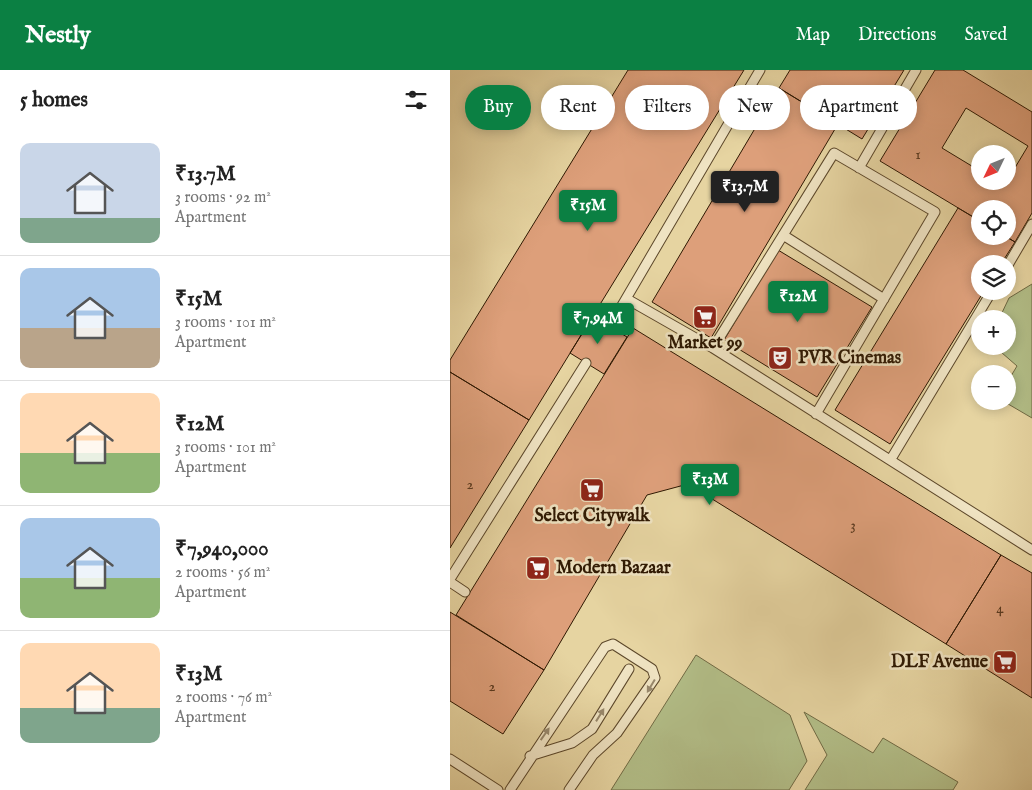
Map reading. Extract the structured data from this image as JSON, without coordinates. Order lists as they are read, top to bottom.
{
  "places": {
    "supermarket": [
      "Market 99",
      "Select Citywalk",
      "Modern Bazaar",
      "DLF Avenue"
    ],
    "theatre": ["PVR Cinemas"]
  },
  "house_numbers": [
    "1",
    "2",
    "3",
    "4",
    "2"
  ],
  "north": "bottom left",
  "page": {
    "header": "Nestly",
    "nav": ["Map", "Directions", "Saved"],
    "heading": "5 homes",
    "chip": [
      "Buy",
      "Rent",
      "Filters",
      "New",
      "Apartment"
    ],
    "list": [
      {
        "name": "₹13.7M",
        "note": "3 rooms · 92 m² · Apartment"
      },
      {
        "name": "₹15M",
        "note": "3 rooms · 101 m² · Apartment"
      },
      {
        "name": "₹12M",
        "note": "3 rooms · 101 m² · Apartment"
      },
      {
        "name": "₹7,940,000",
        "note": "2 rooms · 56 m² · Apartment"
      },
      {
        "name": "₹13M",
        "note": "2 rooms · 76 m² · Apartment"
      }
    ],
    "map_buttons": ["+", "−"],
    "price": [
      "₹13.7M",
      "₹15M",
      "₹12M",
      "₹7.94M",
      "₹13M"
    ]
  }
}
